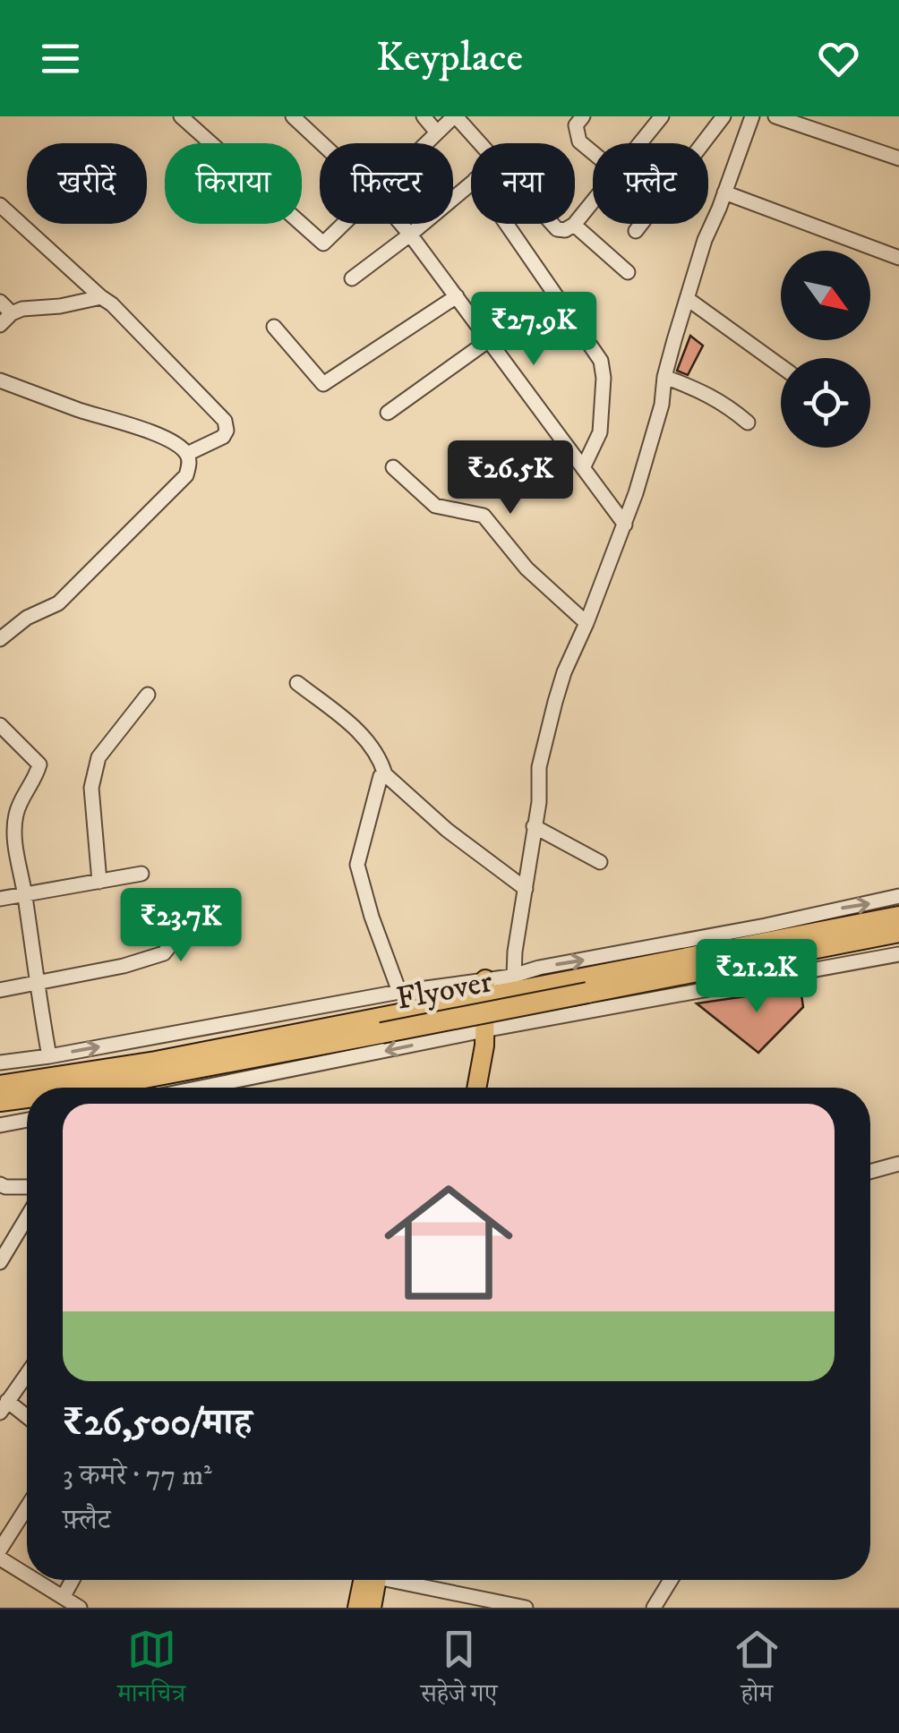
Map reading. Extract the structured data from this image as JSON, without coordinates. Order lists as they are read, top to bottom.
{
  "streets": {
    "highway": ["Flyover"]
  },
  "north": "bottom right",
  "page": {
    "header": "Keyplace",
    "chip": [
      "खरीदें",
      "किराया",
      "फ़िल्टर",
      "नया",
      "फ़्लैट"
    ],
    "price": [
      "₹27.9K",
      "₹26.5K",
      "₹23.7K",
      "₹21.2K"
    ],
    "list": [
      {
        "name": "₹26,500/माह",
        "note": "3 कमरे · 77 m² · फ़्लैट"
      }
    ],
    "tabs": ["मानचित्र", "सहेजे गए", "होम"]
  }
}
